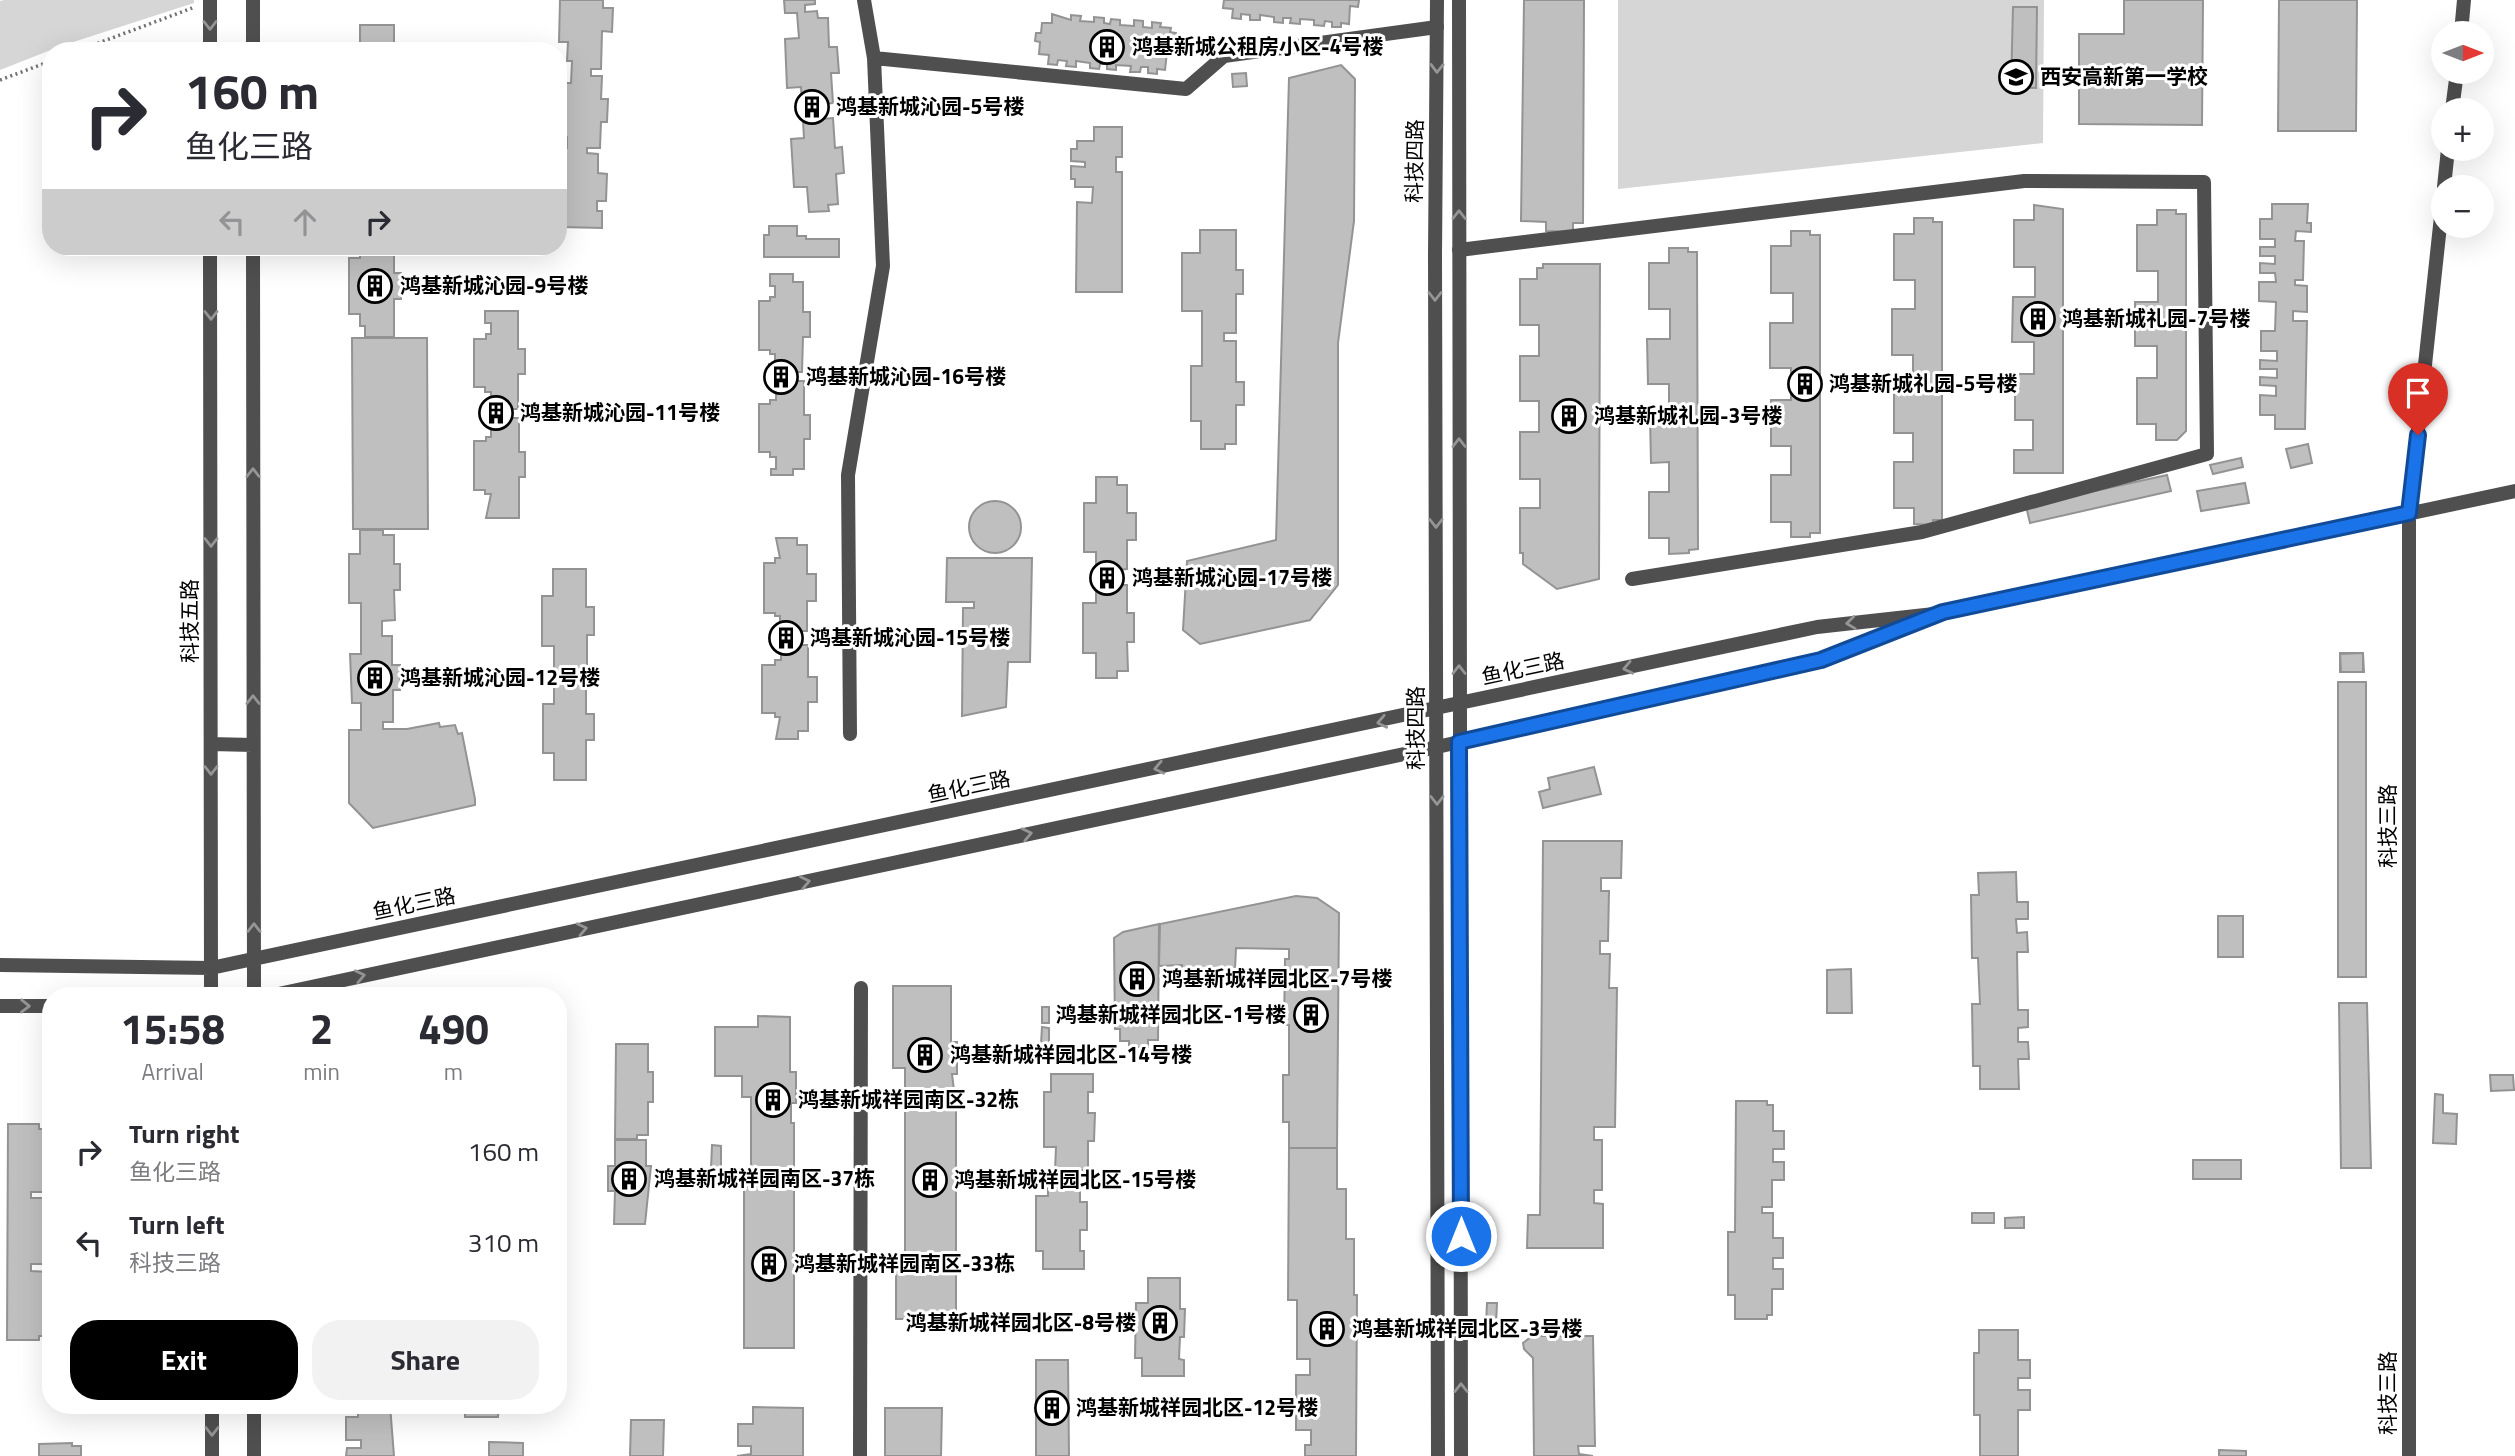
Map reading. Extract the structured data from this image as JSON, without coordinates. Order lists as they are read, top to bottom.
{
  "streets": {
    "street": [
      "科技四路",
      "科技五路",
      "鱼化三路",
      "科技三路"
    ]
  },
  "crossings": [
    ["科技四路", "鱼化三路"],
    ["科技五路", "鱼化三路"],
    ["鱼化三路", "科技三路"]
  ],
  "places": {
    "building": [
      "鸿基新城公租房小区-4号楼",
      "鸿基新城沁园-5号楼",
      "鸿基新城沁园-9号楼",
      "鸿基新城礼园-7号楼",
      "鸿基新城沁园-16号楼",
      "鸿基新城礼园-5号楼",
      "鸿基新城沁园-11号楼",
      "鸿基新城礼园-3号楼",
      "鸿基新城沁园-17号楼",
      "鸿基新城沁园-15号楼",
      "鸿基新城沁园-12号楼",
      "鸿基新城祥园北区-7号楼",
      "鸿基新城祥园北区-1号楼",
      "鸿基新城祥园北区-14号楼",
      "鸿基新城祥园南区-32栋",
      "鸿基新城祥园南区-37栋",
      "鸿基新城祥园北区-15号楼",
      "鸿基新城祥园南区-33栋",
      "鸿基新城祥园北区-8号楼",
      "鸿基新城祥园北区-3号楼",
      "鸿基新城祥园北区-12号楼"
    ],
    "school or university": ["西安高新第一学校"]
  },
  "north": "right",
  "page": {
    "map_buttons": ["+", "−"],
    "turn": ["160 m", "鱼化三路"],
    "eta": [
      "15:58",
      "Arrival",
      "2",
      "min",
      "490",
      "m"
    ],
    "list": [
      {
        "name": "Turn right",
        "note": "鱼化三路",
        "value": "160 m"
      },
      {
        "name": "Turn left",
        "note": "科技三路",
        "value": "310 m"
      }
    ],
    "buttons": ["Exit", "Share"]
  }
}
